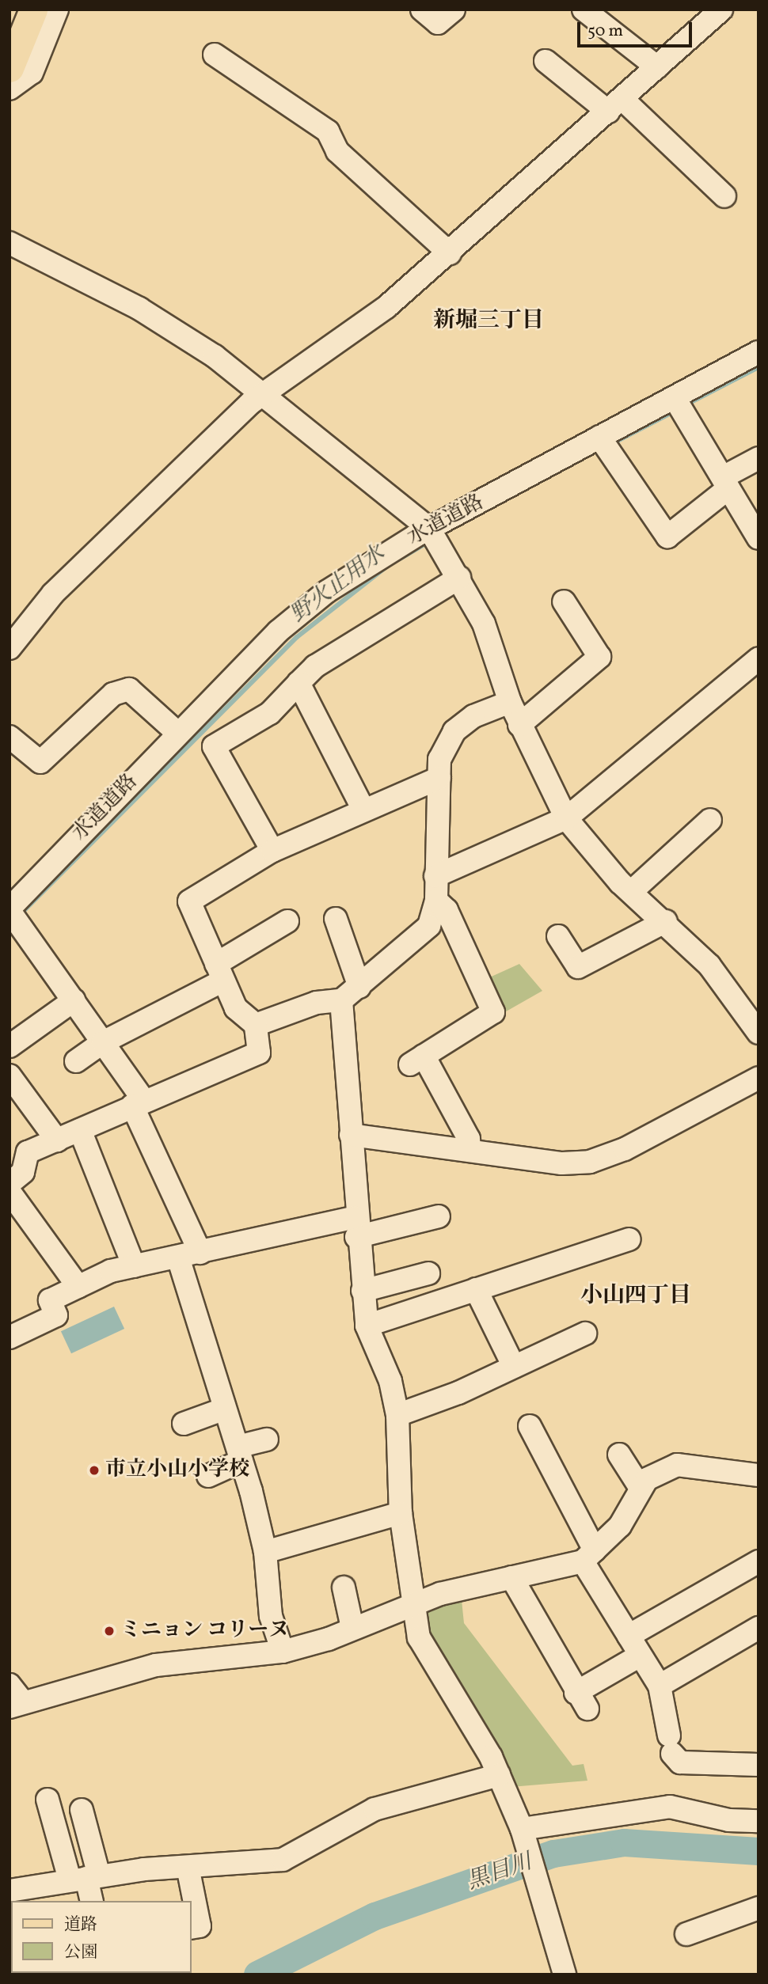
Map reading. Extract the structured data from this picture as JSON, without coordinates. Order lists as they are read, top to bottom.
{
  "streets": {
    "street": ["水道道路"]
  },
  "districts": ["新堀三丁目", "小山四丁目"],
  "water": ["野火止用水", "黒目川"],
  "places": ["市立小山小学校", "ミニョン コリーヌ"],
  "legend": ["道路", "公園"],
  "scale_bar": "50 m"
}
